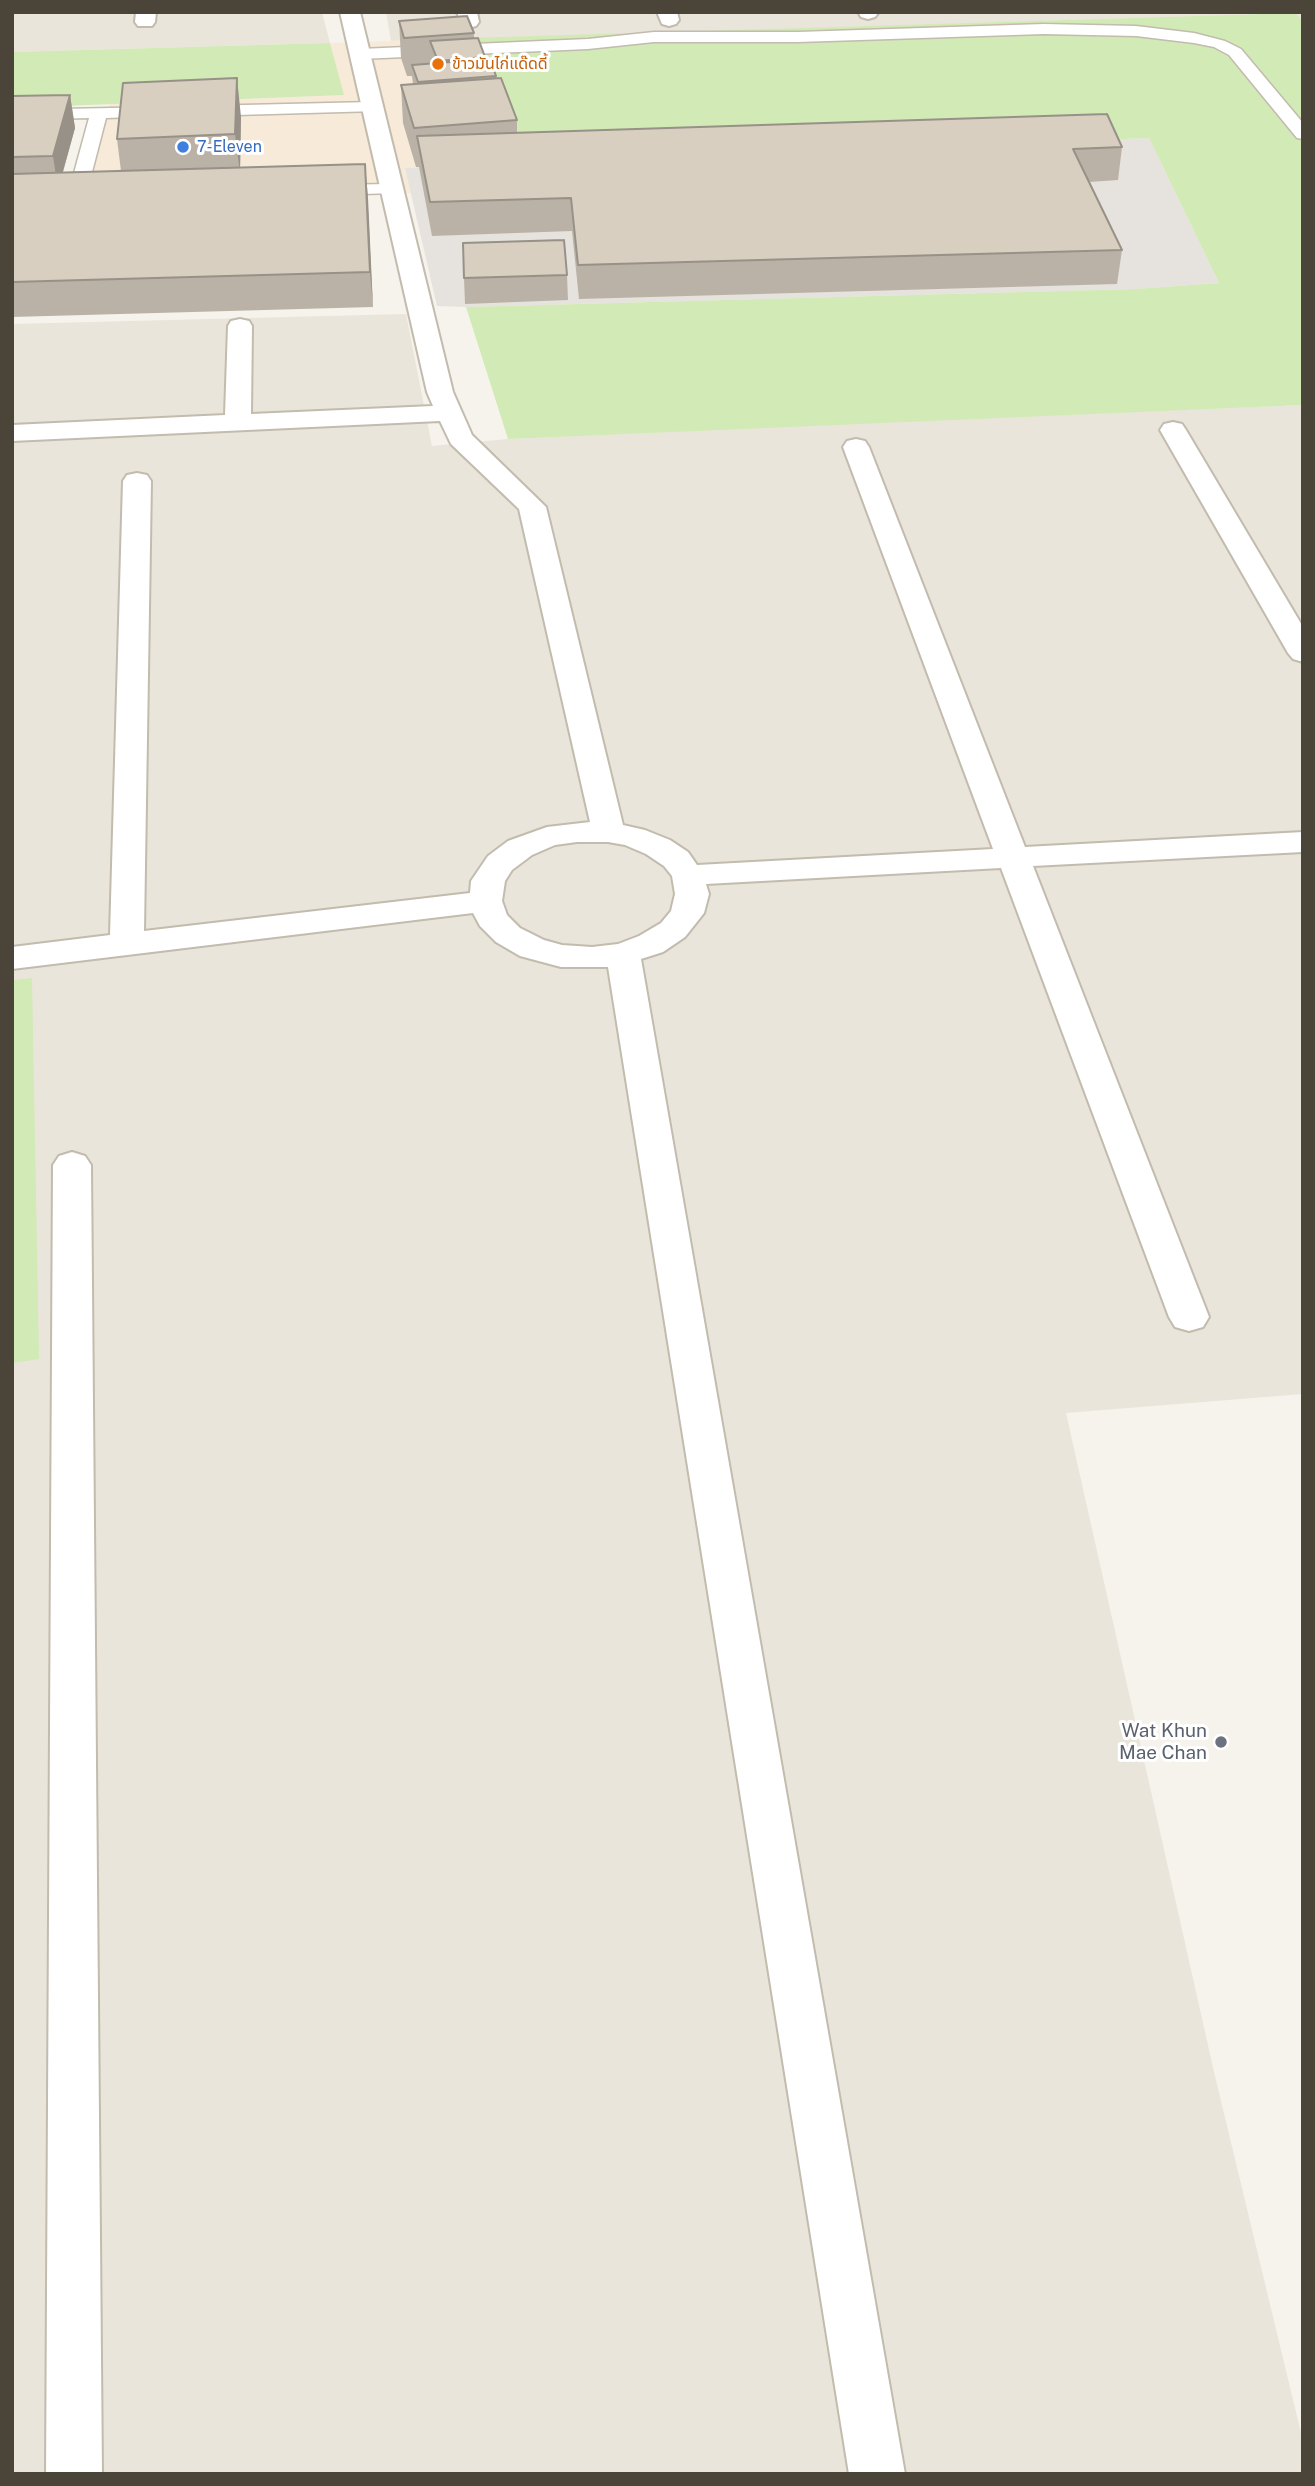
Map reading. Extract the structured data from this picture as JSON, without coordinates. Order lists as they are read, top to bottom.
{
  "places": ["ข้าวมันไก่แด๊ดดี้", "7-Eleven", "Wat Khun Mae Chan"]
}
